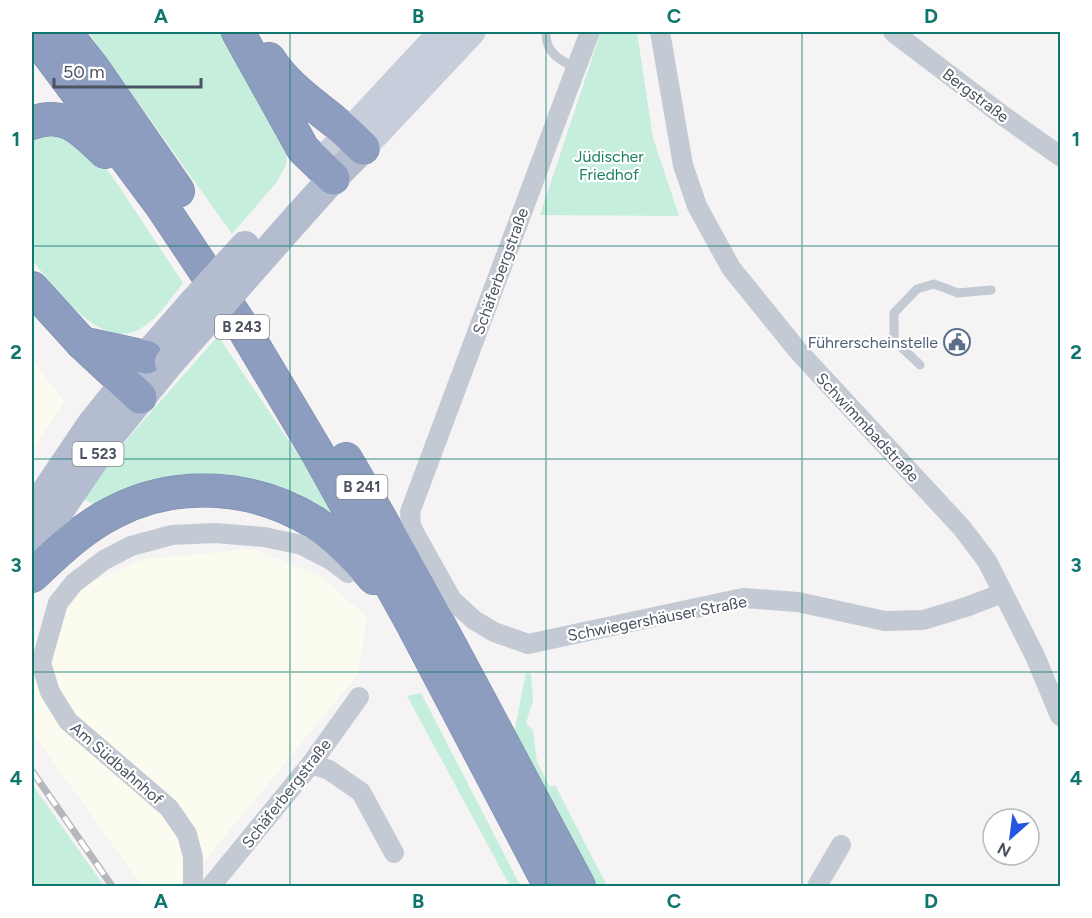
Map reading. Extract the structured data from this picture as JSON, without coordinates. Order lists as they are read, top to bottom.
{
  "streets": {
    "highway": ["B 243", "B 241"],
    "main road": ["L 523"],
    "street": [
      "Bergstraße",
      "Schäferbergstraße",
      "Schwimmbadstraße",
      "Schwiegershäuser Straße",
      "Am Südbahnhof"
    ]
  },
  "crossings": [
    ["Schäferbergstraße", "Schwiegershäuser Straße"],
    ["B 243", "B 241"],
    ["Schwimmbadstraße", "Schwiegershäuser Straße"],
    ["L 523", "B 241"]
  ],
  "parks": ["Jüdischer Friedhof"],
  "places": {
    "public building": ["Führerscheinstelle"]
  },
  "scale_bar": "50 m",
  "north": "bottom left",
  "grid": {
    "columns": [
      "A",
      "B",
      "C",
      "D"
    ],
    "rows": [
      "1",
      "2",
      "3",
      "4"
    ]
  }
}
